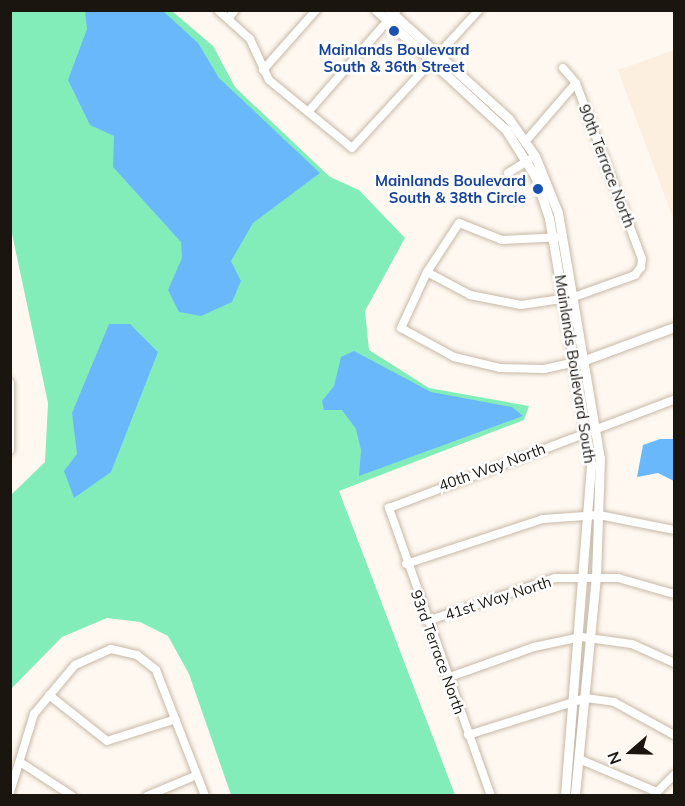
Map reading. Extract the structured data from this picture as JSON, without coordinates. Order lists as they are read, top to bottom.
{
  "streets": {
    "street": [
      "90th Terrace North",
      "Mainlands Boulevard South",
      "40th Way North",
      "41st Way North",
      "93rd Terrace North"
    ]
  },
  "crossings": [
    ["90th Terrace North", "Mainlands Boulevard South"],
    ["Mainlands Boulevard South", "40th Way North"],
    ["Mainlands Boulevard South", "41st Way North"],
    ["40th Way North", "93rd Terrace North"],
    ["41st Way North", "93rd Terrace North"]
  ],
  "places": ["Mainlands Boulevard South & 36th Street", "Mainlands Boulevard South & 38th Circle"],
  "north": "left"
}
